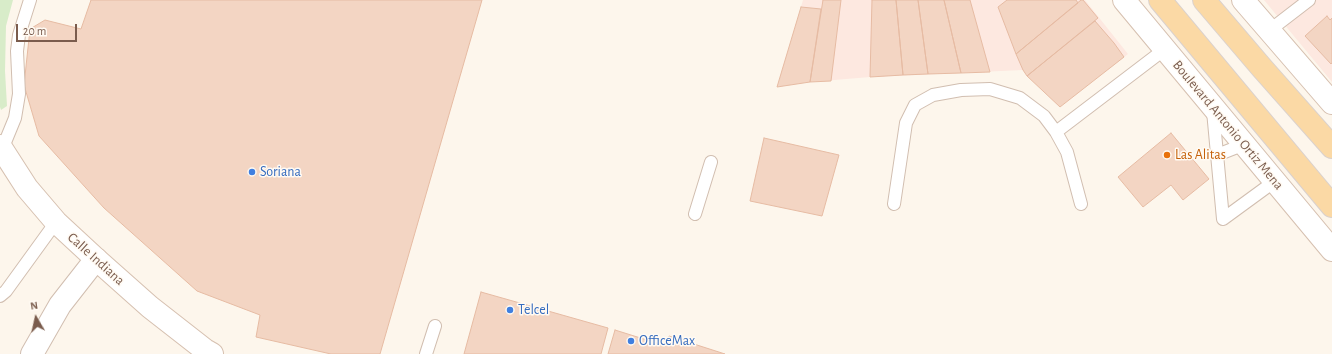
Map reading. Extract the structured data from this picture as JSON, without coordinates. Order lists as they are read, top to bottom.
{
  "streets": {
    "main road": ["Boulevard Antonio Ortiz Mena"],
    "street": ["Calle Indiana"]
  },
  "places": [
    "Las Alitas",
    "Soriana",
    "Telcel",
    "OfficeMax"
  ],
  "scale_bar": "20 m",
  "north": "top"
}
